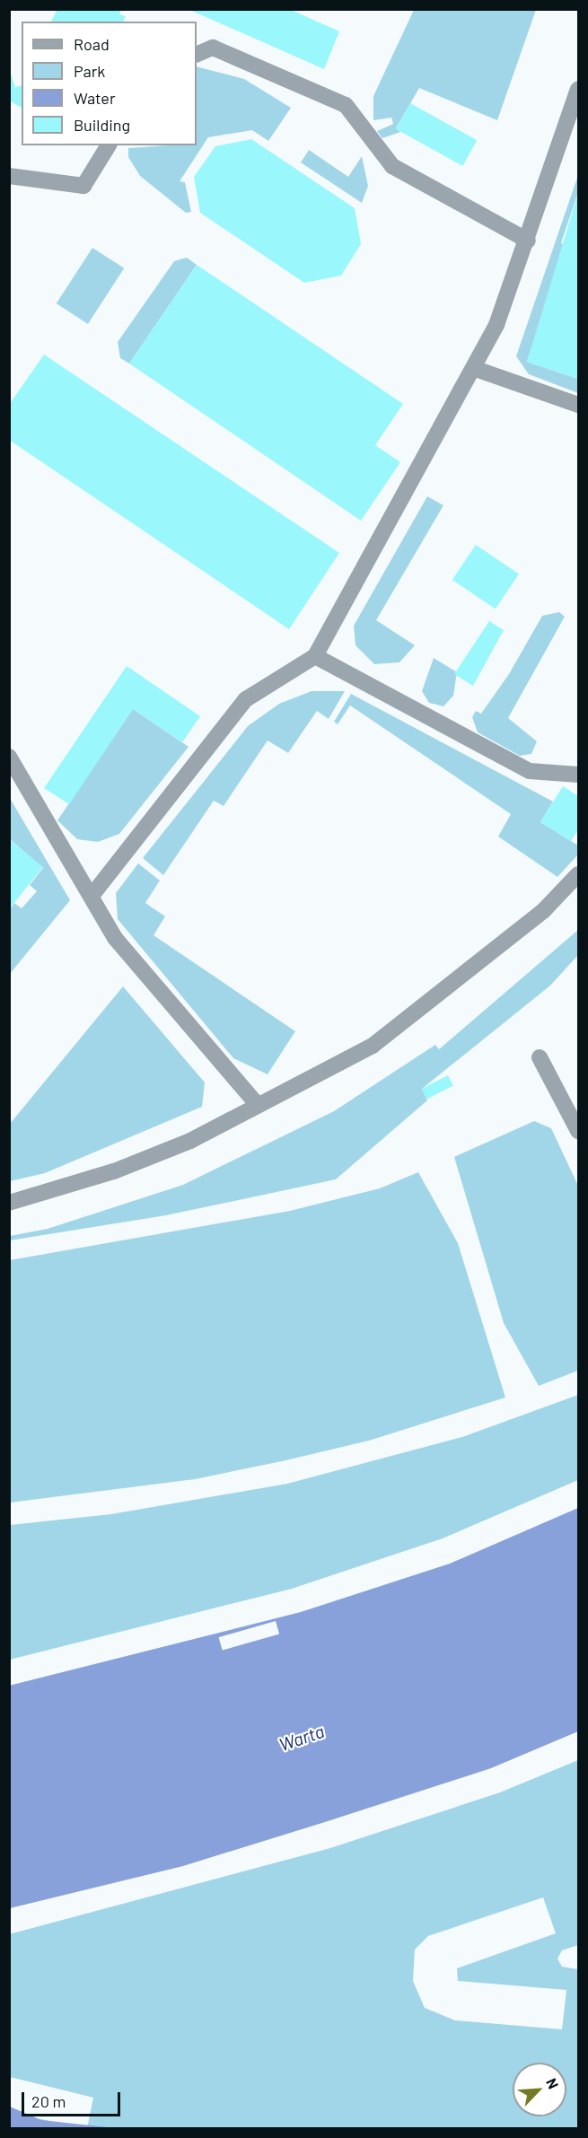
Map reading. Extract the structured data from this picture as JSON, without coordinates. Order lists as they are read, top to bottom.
{
  "water": ["Warta"],
  "legend": [
    "Road",
    "Park",
    "Water",
    "Building"
  ],
  "scale_bar": "20 m",
  "north": "top right"
}
